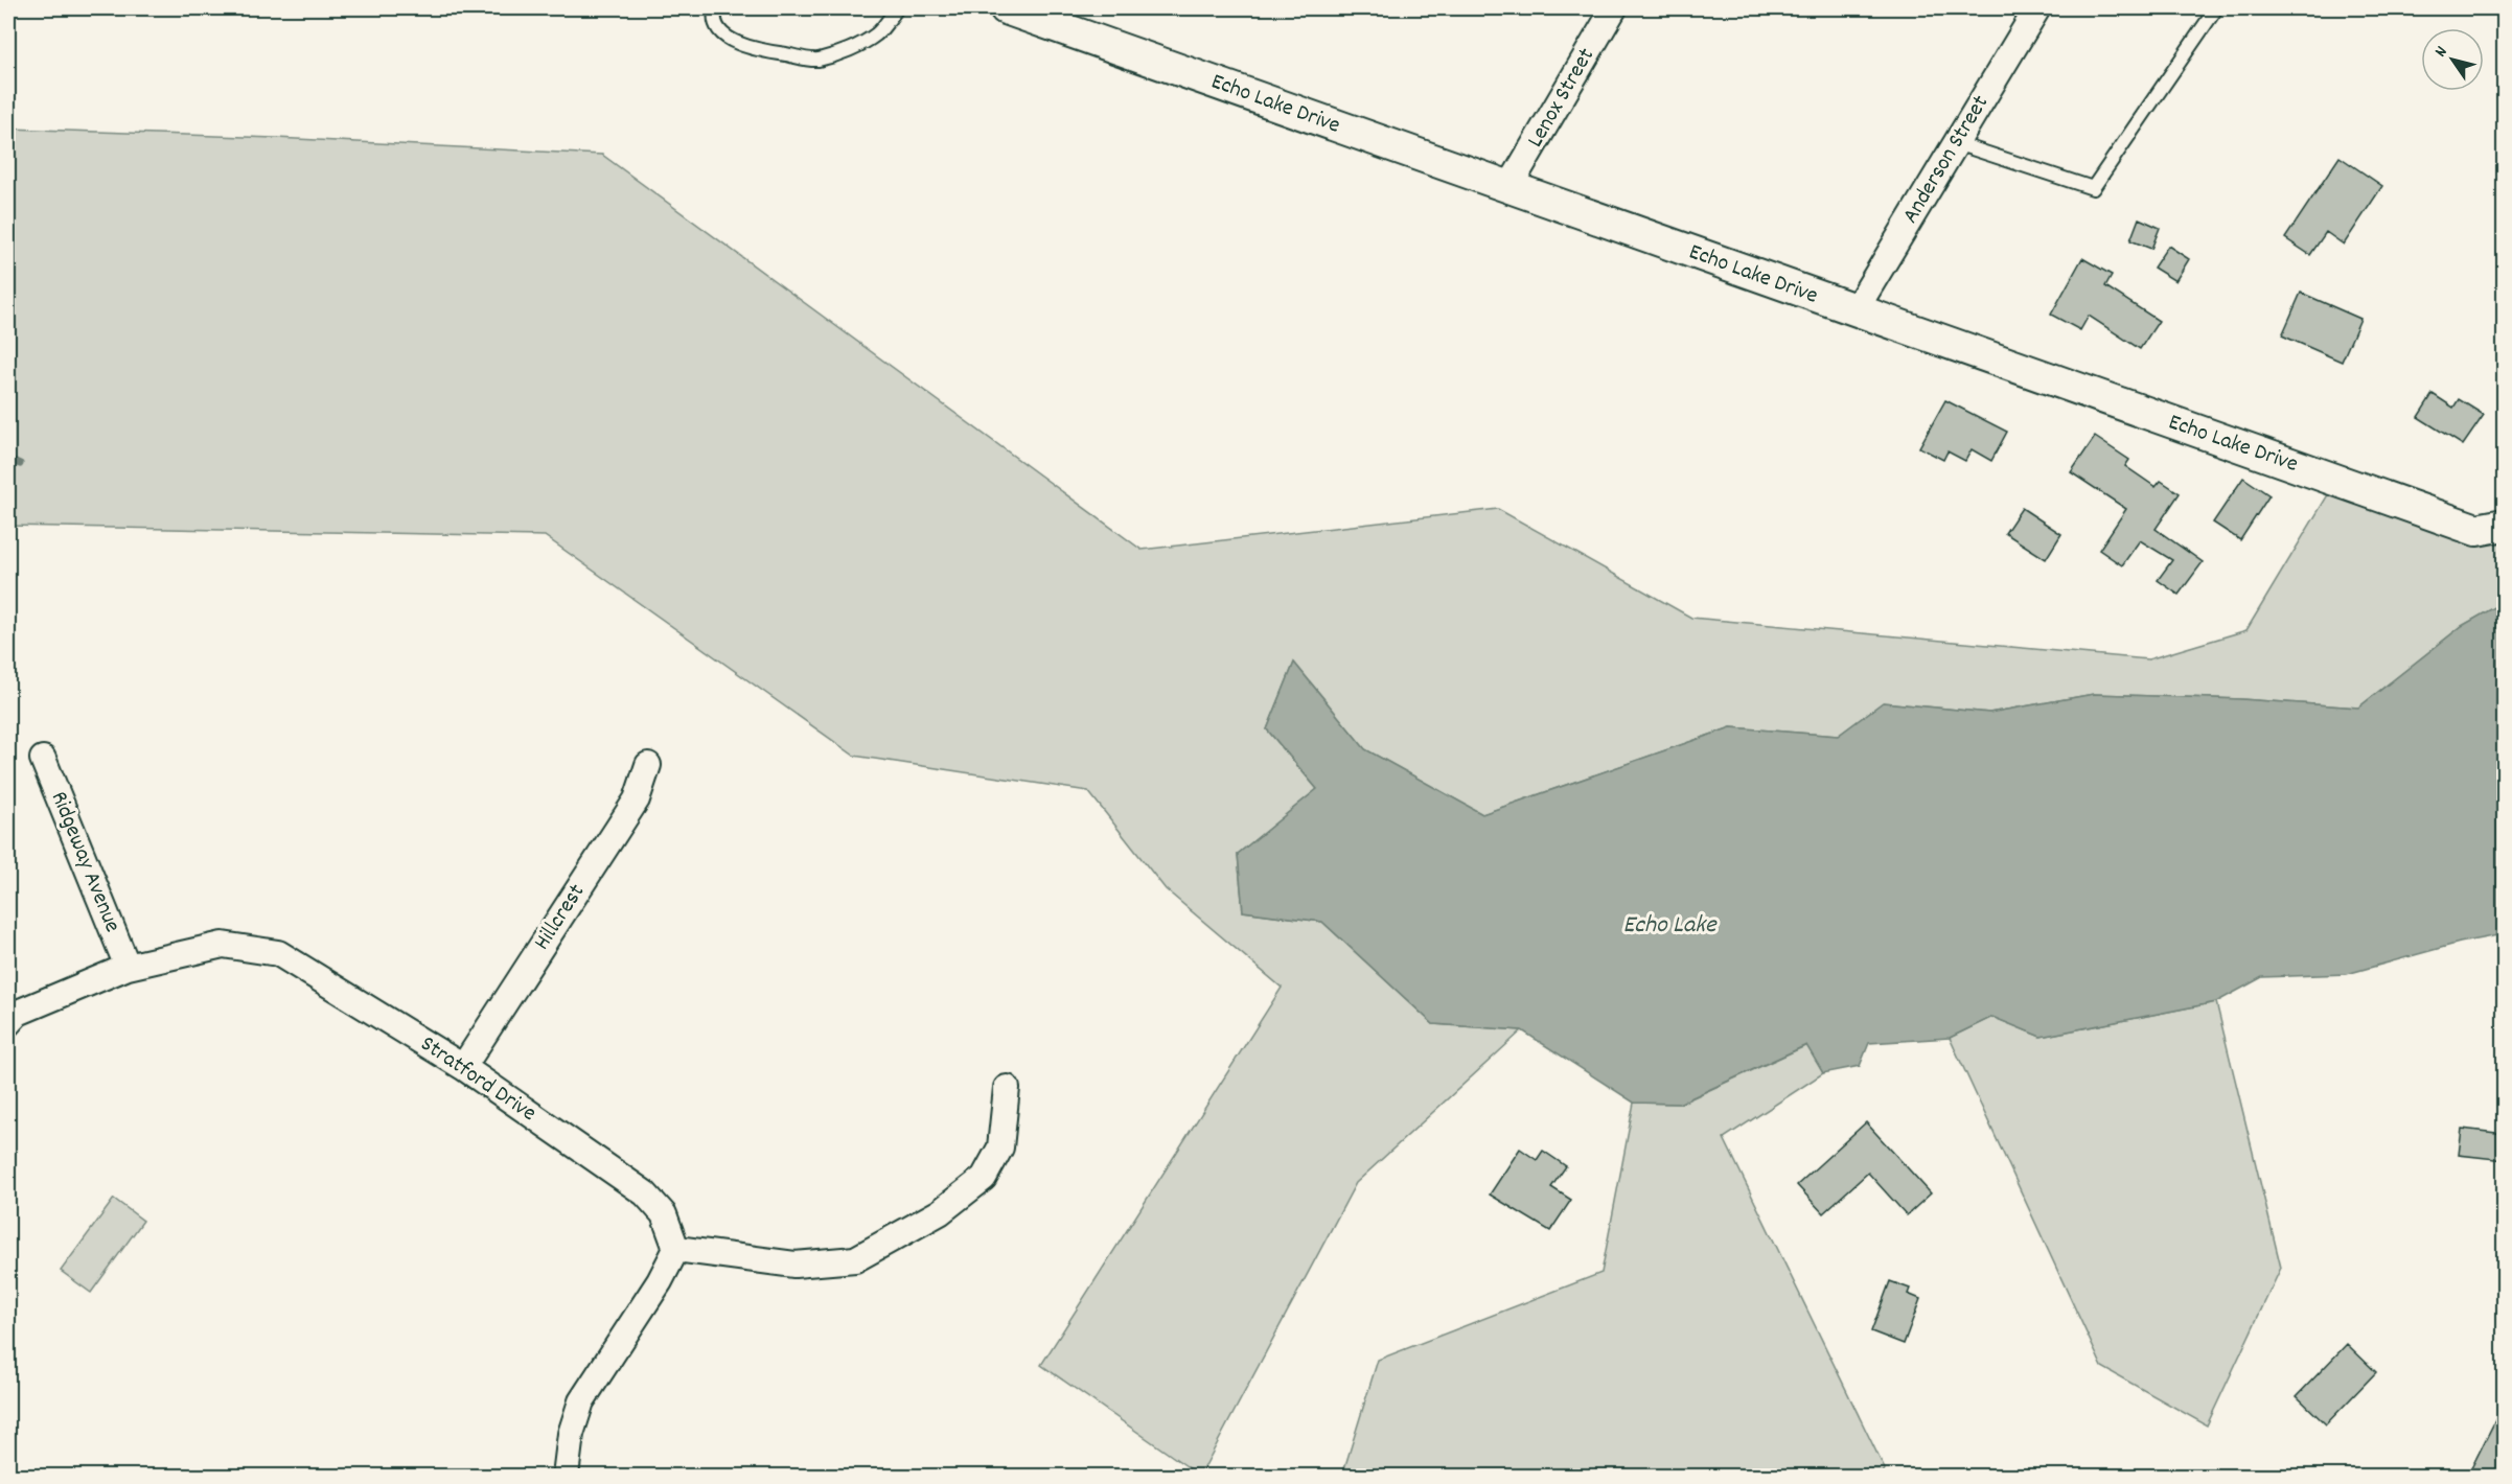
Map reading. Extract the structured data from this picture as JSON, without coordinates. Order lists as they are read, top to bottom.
{
  "streets": {
    "street": [
      "Lenox Street",
      "Echo Lake Drive",
      "Anderson Street",
      "Ridgeway Avenue",
      "Hillcrest",
      "Stratford Drive"
    ]
  },
  "crossings": [
    ["Lenox Street", "Echo Lake Drive"],
    ["Echo Lake Drive", "Anderson Street"],
    ["Ridgeway Avenue", "Stratford Drive"],
    ["Hillcrest", "Stratford Drive"]
  ],
  "water": ["Echo Lake"],
  "north": "top left"
}
